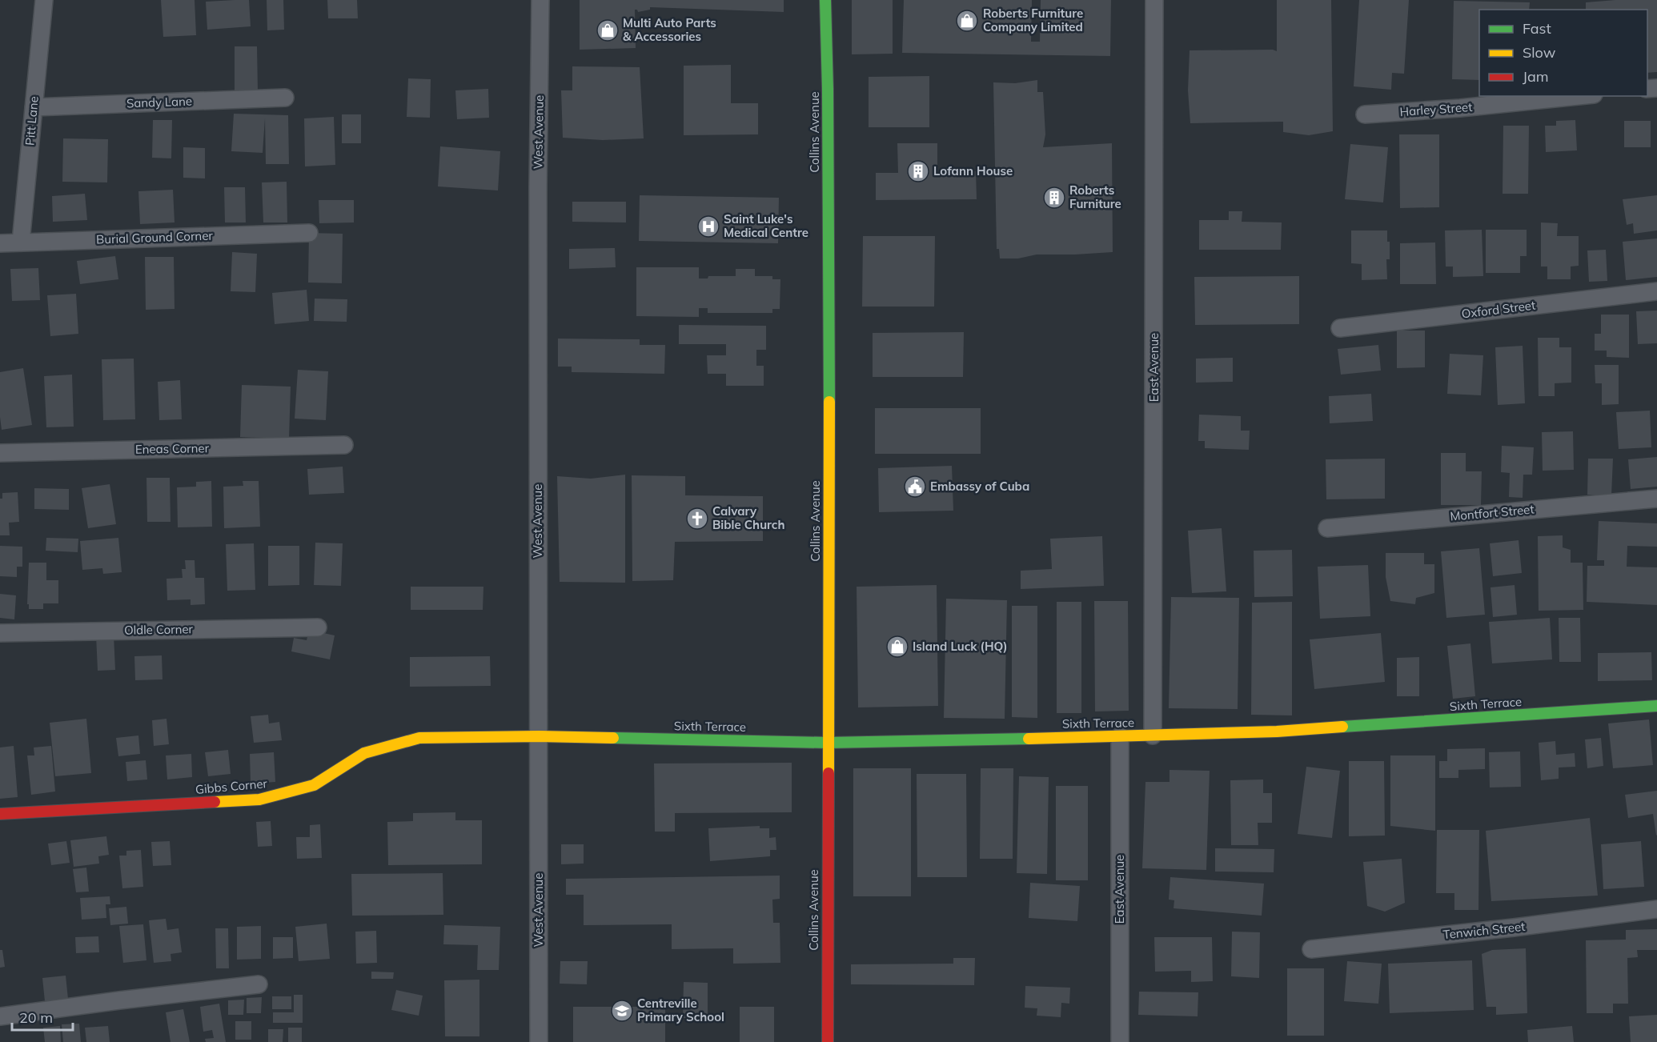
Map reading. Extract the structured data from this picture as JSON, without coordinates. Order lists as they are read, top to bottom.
{
  "streets": {
    "street": [
      "Sandy Lane",
      "Harley Street",
      "Pitt Lane",
      "West Avenue",
      "Collins Avenue",
      "Burial Ground Corner",
      "Oxford Street",
      "East Avenue",
      "Eneas Corner",
      "Montfort Street",
      "Oldle Corner",
      "Sixth Terrace",
      "Gibbs Corner",
      "Tenwich Street"
    ]
  },
  "crossings": [
    ["Sandy Lane", "Pitt Lane"],
    ["Pitt Lane", "Burial Ground Corner"],
    ["West Avenue", "Sixth Terrace"],
    ["West Avenue", "Gibbs Corner"],
    ["Collins Avenue", "Sixth Terrace"],
    ["East Avenue", "Sixth Terrace"],
    ["Sixth Terrace", "Gibbs Corner"]
  ],
  "places": {
    "shop": ["Roberts Furniture Company Limited", "Multi Auto Parts & Accessories", "Island Luck (HQ)"],
    "building": ["Lofann House", "Roberts Furniture"],
    "hospital": ["Saint Luke's Medical Centre"],
    "public building": ["Embassy of Cuba"],
    "church": ["Calvary Bible Church"],
    "school or university": ["Centreville Primary School"]
  },
  "legend": ["Fast", "Slow", "Jam"],
  "scale_bar": "20 m"
}
